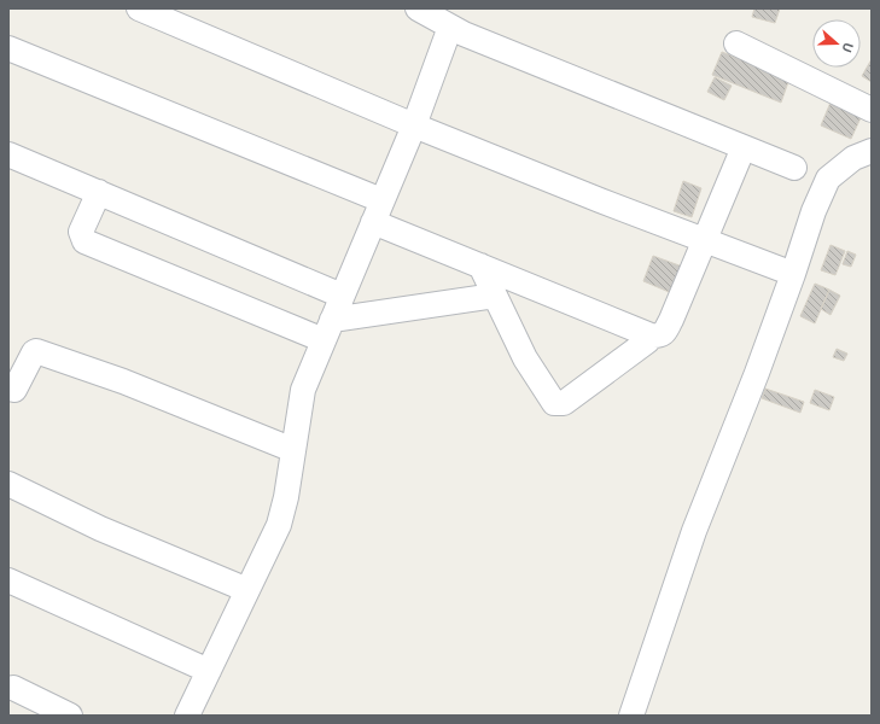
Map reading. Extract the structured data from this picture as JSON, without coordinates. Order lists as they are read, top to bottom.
{
  "north": "right"
}
